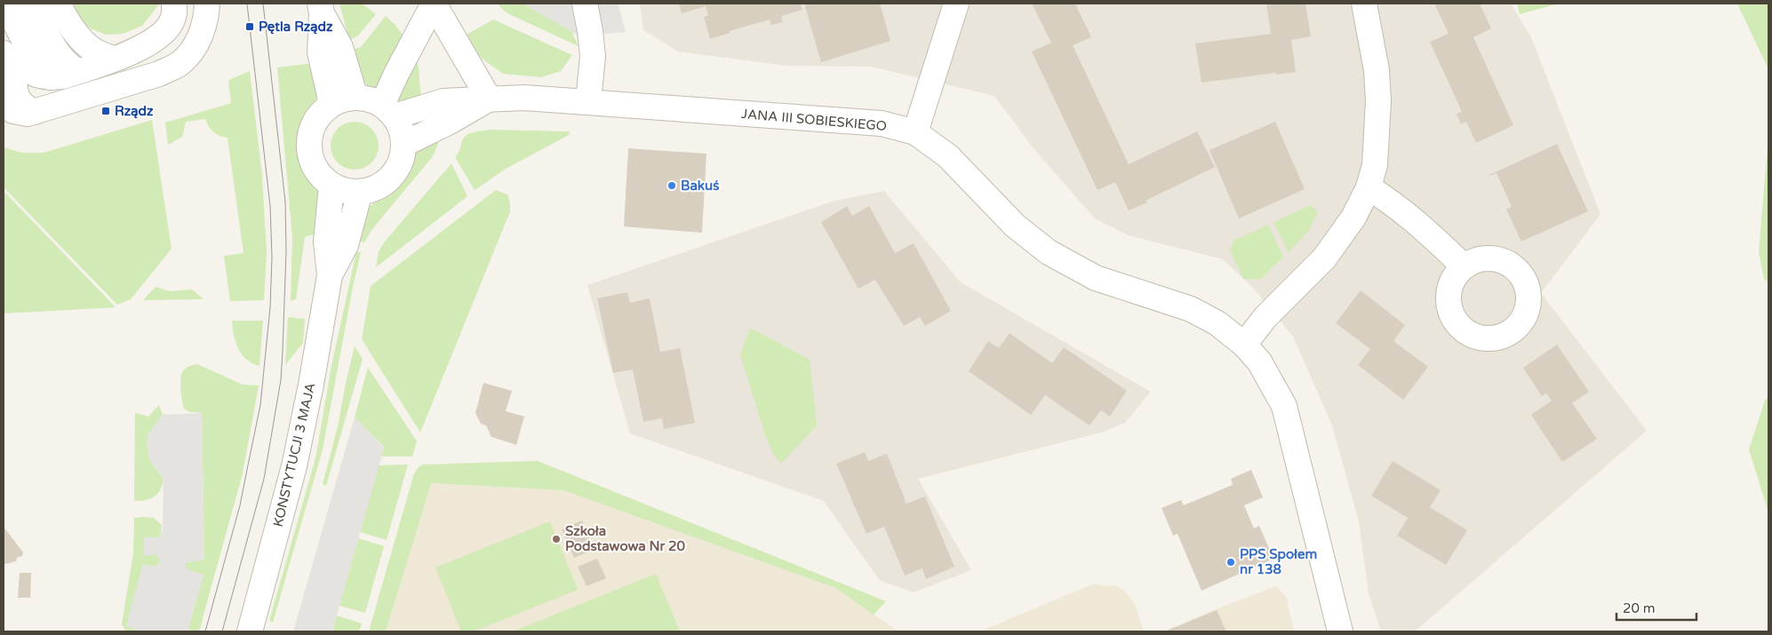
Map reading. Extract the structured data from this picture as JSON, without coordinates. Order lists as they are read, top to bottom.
{
  "streets": {
    "street": ["JANA III SOBIESKIEGO", "KONSTYTUCJI 3 MAJA"]
  },
  "crossings": [
    ["JANA III SOBIESKIEGO", "KONSTYTUCJI 3 MAJA"]
  ],
  "places": {
    "transit": ["Pętla Rządz", "Rządz"],
    "other": ["Bakuś", "Szkoła Podstawowa Nr 20", "PPS Społem nr 138"]
  },
  "scale_bar": "20 m"
}
